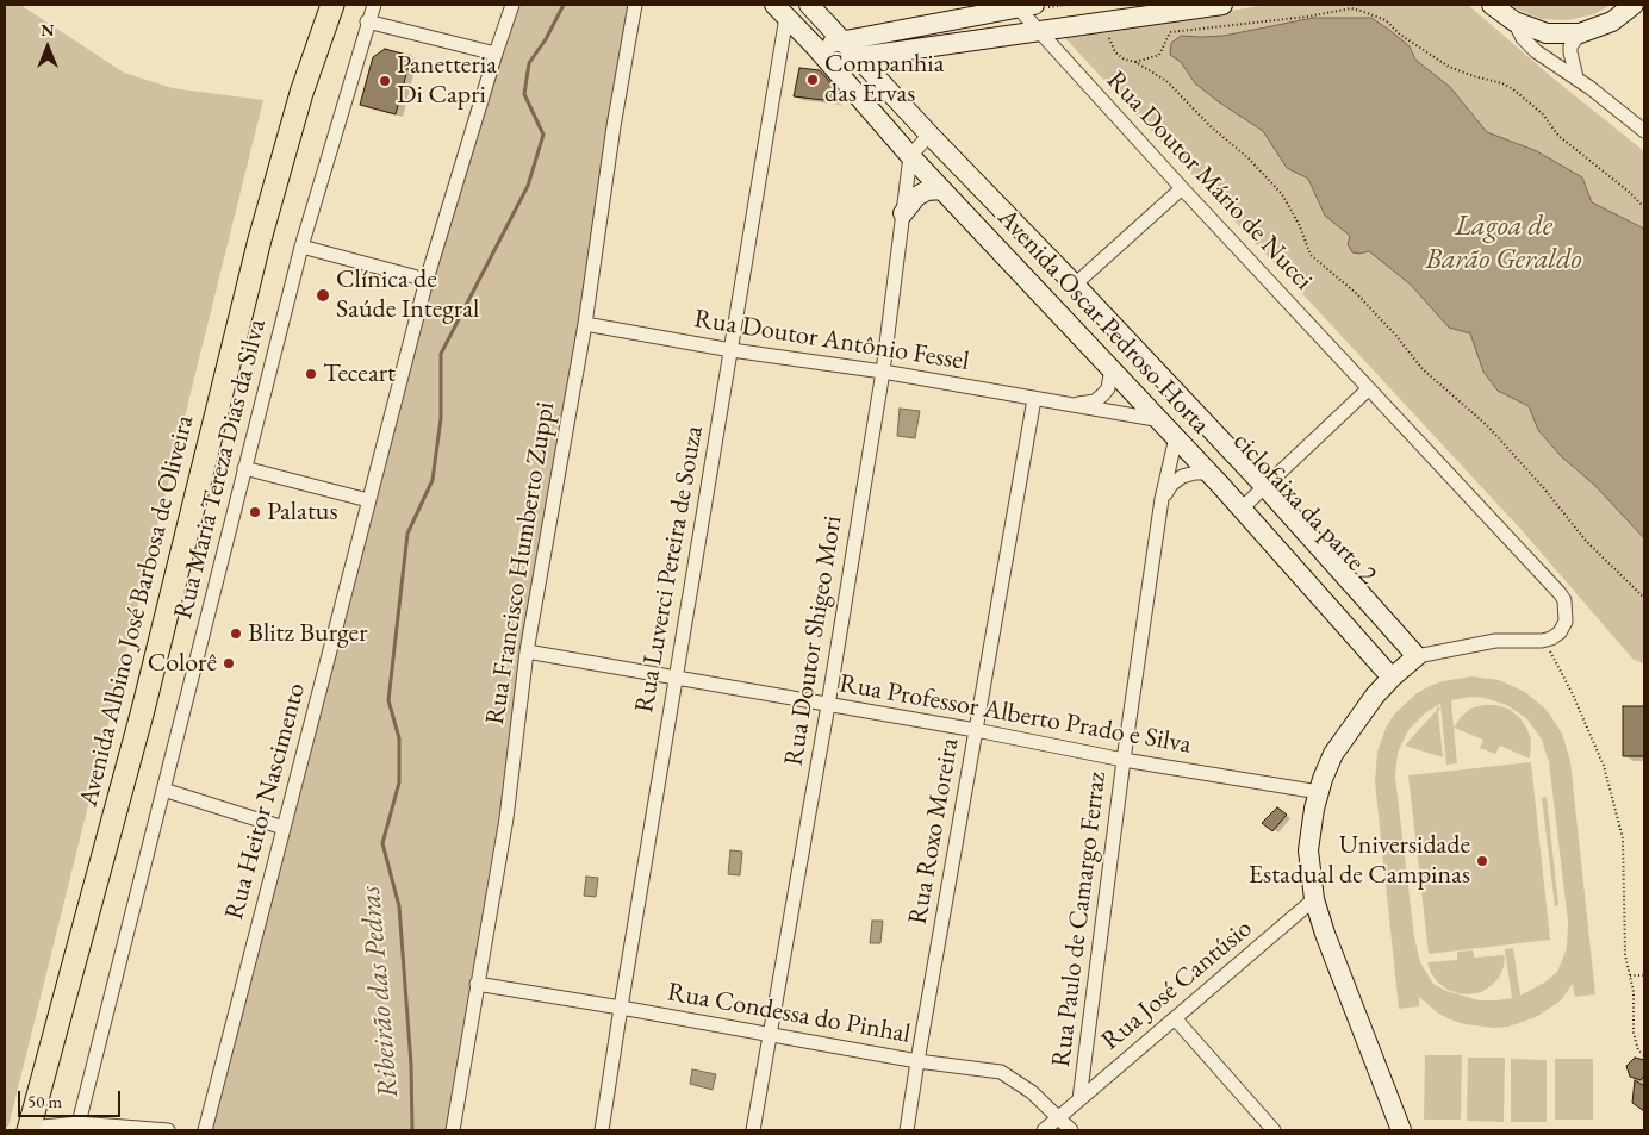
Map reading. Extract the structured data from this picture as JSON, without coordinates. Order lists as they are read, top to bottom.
{
  "streets": {
    "main road": ["Avenida Oscar Pedroso Horta", "Avenida Albino José Barbosa de Oliveira"],
    "street": [
      "Rua Doutor Mário de Nucci",
      "Rua Doutor Antônio Fessel",
      "Rua Maria Tereza Dias da Silva",
      "Rua Francisco Humberto Zuppi",
      "Rua Luverci Pereira de Souza",
      "Rua Doutor Shigeo Mori",
      "Rua Professor Alberto Prado e Silva",
      "Rua Heitor Nascimento",
      "Rua Roxo Moreira",
      "Rua Paulo de Camargo Ferraz",
      "Rua José Cantúsio",
      "Rua Condessa do Pinhal"
    ]
  },
  "crossings": [
    ["Avenida Oscar Pedroso Horta", "Rua Doutor Antônio Fessel"],
    ["Avenida Oscar Pedroso Horta", "Rua Luverci Pereira de Souza"],
    ["Avenida Oscar Pedroso Horta", "Rua Doutor Shigeo Mori"],
    ["Avenida Oscar Pedroso Horta", "Rua Paulo de Camargo Ferraz"],
    ["Rua Doutor Antônio Fessel", "Rua Francisco Humberto Zuppi"],
    ["Rua Doutor Antônio Fessel", "Rua Luverci Pereira de Souza"],
    ["Rua Doutor Antônio Fessel", "Rua Doutor Shigeo Mori"],
    ["Rua Doutor Antônio Fessel", "Rua Roxo Moreira"],
    ["Rua Francisco Humberto Zuppi", "Rua Professor Alberto Prado e Silva"],
    ["Rua Francisco Humberto Zuppi", "Rua Condessa do Pinhal"],
    ["Rua Luverci Pereira de Souza", "Rua Professor Alberto Prado e Silva"],
    ["Rua Luverci Pereira de Souza", "Rua Condessa do Pinhal"],
    ["Rua Doutor Shigeo Mori", "Rua Professor Alberto Prado e Silva"],
    ["Rua Doutor Shigeo Mori", "Rua Condessa do Pinhal"],
    ["Rua Professor Alberto Prado e Silva", "Rua Roxo Moreira"],
    ["Rua Professor Alberto Prado e Silva", "Rua Paulo de Camargo Ferraz"],
    ["Rua Roxo Moreira", "Rua Condessa do Pinhal"],
    ["Rua Paulo de Camargo Ferraz", "Rua José Cantúsio"],
    ["Rua José Cantúsio", "Rua Condessa do Pinhal"]
  ],
  "water": ["Lagoa de Barão Geraldo", "Ribeirão das Pedras"],
  "places": [
    "Companhia das Ervas",
    "Panetteria Di Capri",
    "Clínica de Saúde Integral",
    "Teceart",
    "Palatus",
    "Blitz Burger",
    "Colorê",
    "Universidade Estadual de Campinas"
  ],
  "scale_bar": "50 m",
  "north": "top"
}
